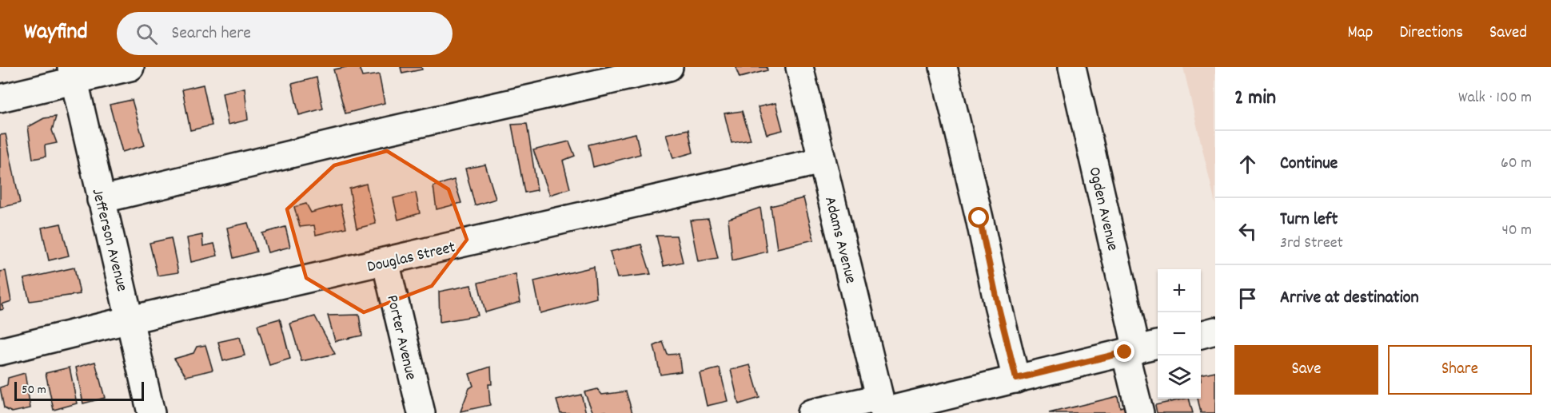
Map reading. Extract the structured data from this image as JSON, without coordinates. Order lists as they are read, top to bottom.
{
  "streets": {
    "street": [
      "Ogden Avenue",
      "Jefferson Avenue",
      "Adams Avenue",
      "Douglas Street",
      "Porter Avenue"
    ]
  },
  "crossings": [
    ["Jefferson Avenue", "Douglas Street"],
    ["Adams Avenue", "Douglas Street"],
    ["Douglas Street", "Porter Avenue"]
  ],
  "scale_bar": "50 m",
  "page": {
    "header": "Wayfind",
    "search": "Search here",
    "nav": ["Map", "Directions", "Saved"],
    "heading": ["2 min", "Walk · 100 m"],
    "list": [
      ["Continue", "60 m"],
      ["Turn left", "3rd Street", "40 m"],
      "Arrive at destination"
    ],
    "map_buttons": ["+", "−"],
    "buttons": ["Save", "Share"],
    "scale": "50 m"
  }
}
